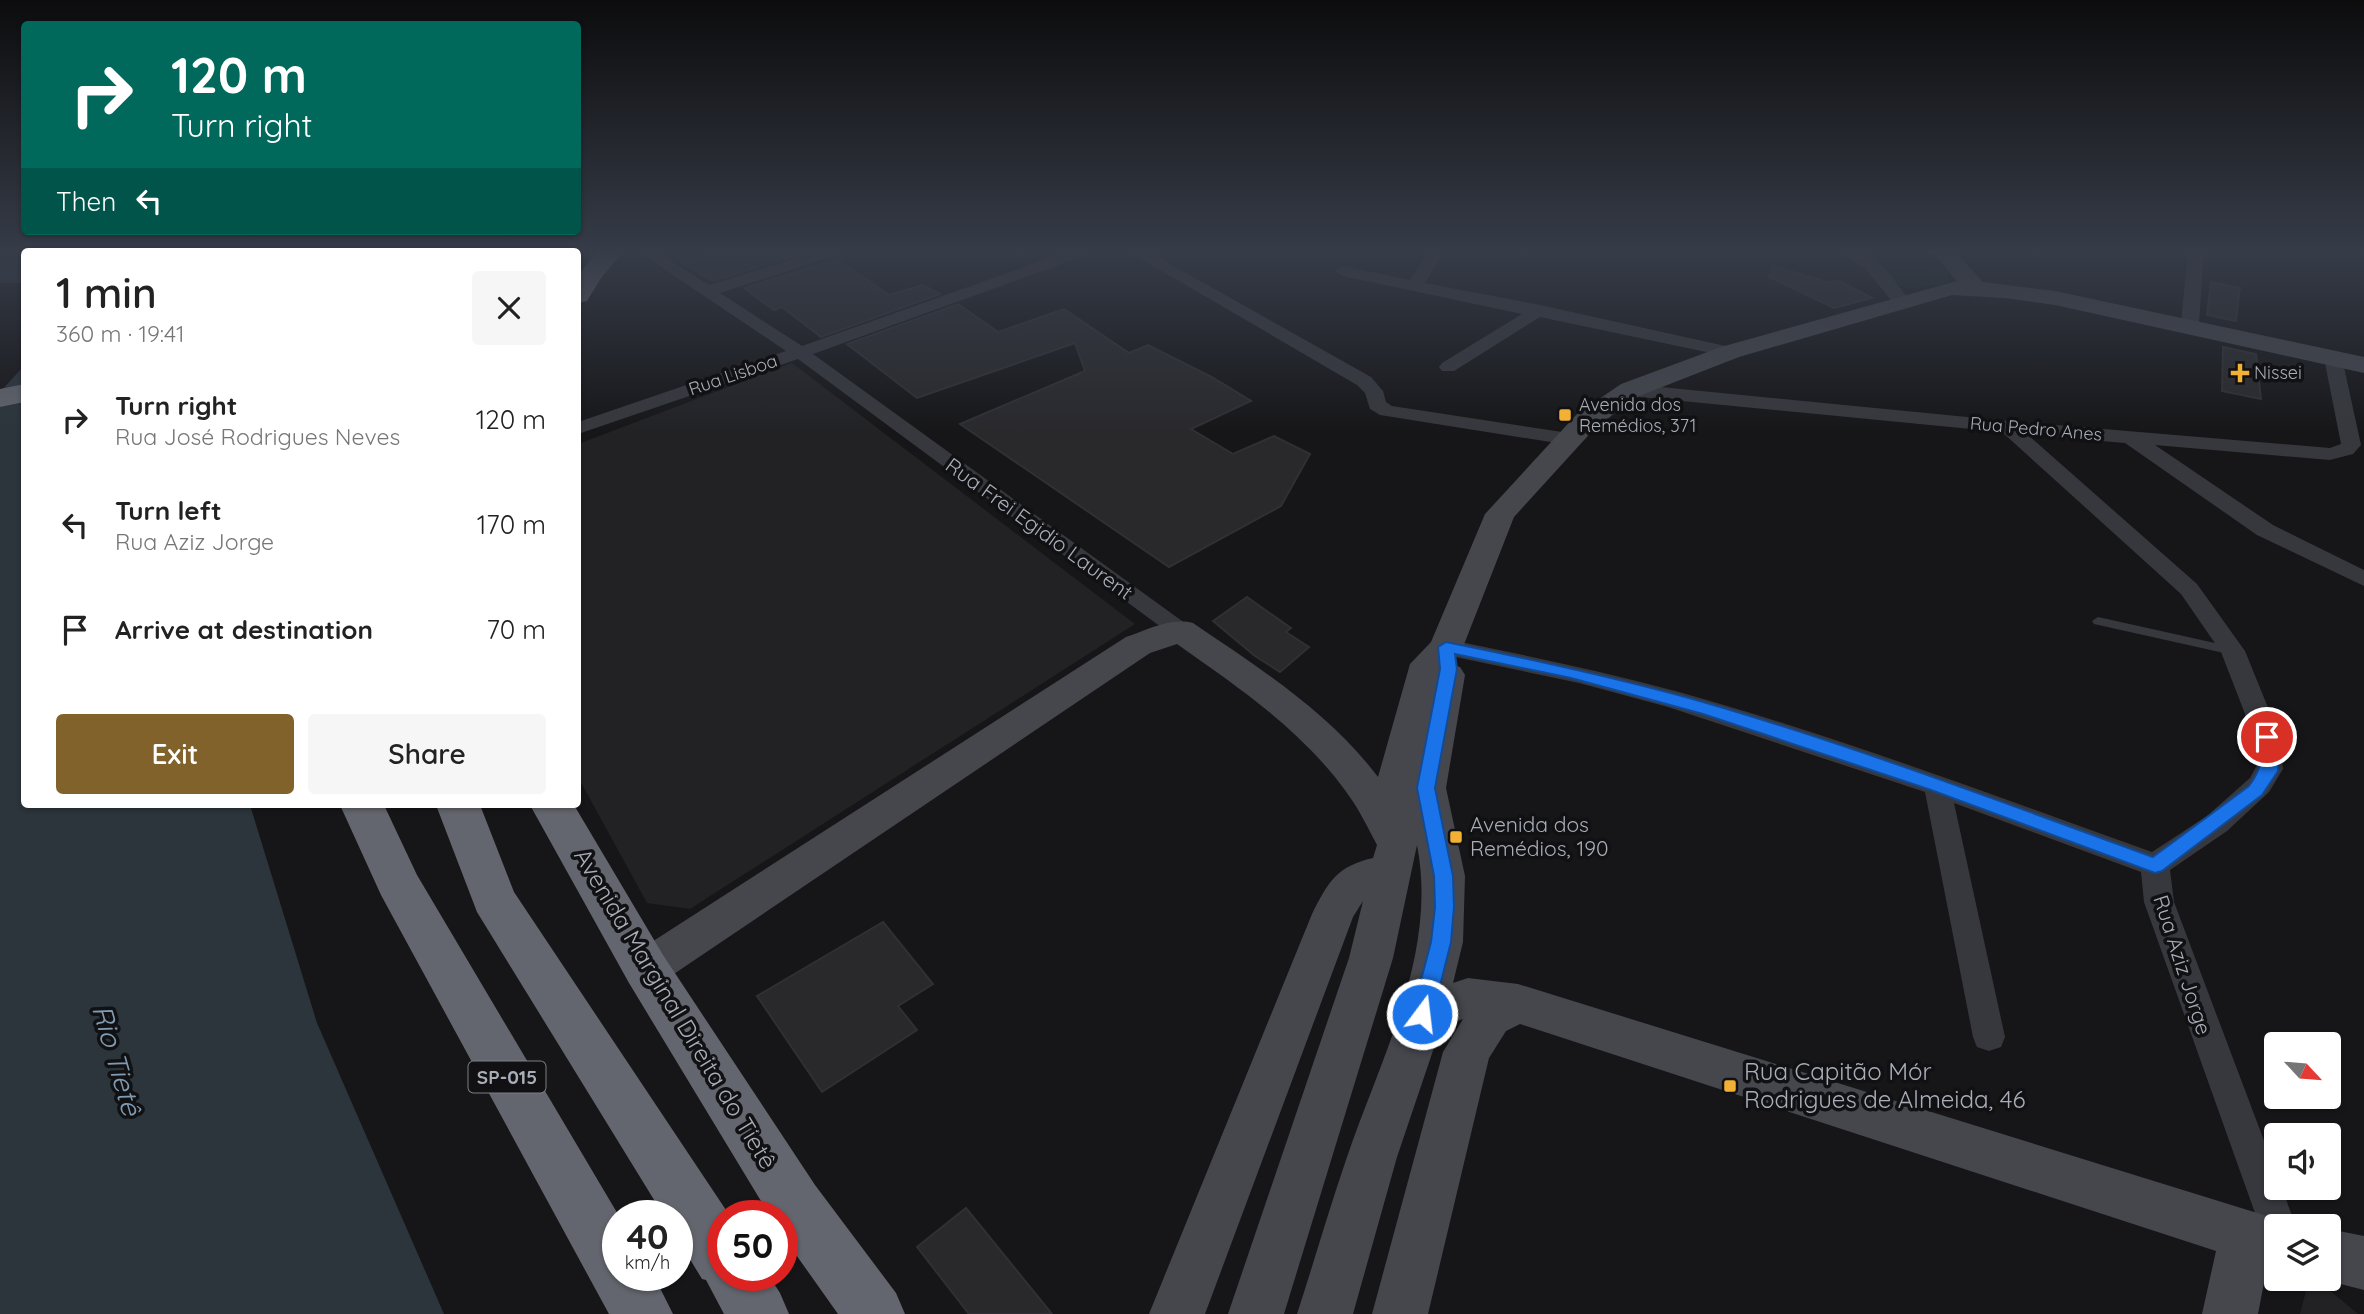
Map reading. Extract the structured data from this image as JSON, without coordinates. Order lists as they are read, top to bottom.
{
  "streets": {
    "highway": ["Avenida Marginal Direita do Tietê", "SP-015"],
    "main road": ["Rua Frei Egidio Laurent"],
    "street": ["Rua Lisboa", "Rua Pedro Anes", "Rua Aziz Jorge"]
  },
  "crossings": [
    ["Rua Lisboa", "Rua Frei Egidio Laurent"],
    ["Rua Pedro Anes", "Rua Aziz Jorge"]
  ],
  "water": ["Rio Tietê"],
  "places": {
    "health": ["Nissei"],
    "transit": ["Avenida dos Remédios, 371", "Avenida dos Remédios, 190", "Rua Capitão Mór Rodrigues de Almeida, 46"]
  },
  "north": "bottom right",
  "page": {
    "turn": ["120 m", "Turn right"],
    "then": "Then",
    "heading": ["1 min", "360 m · 19:41"],
    "list": [
      {
        "name": "Turn right",
        "note": "Rua José Rodrigues Neves",
        "value": "120 m"
      },
      {
        "name": "Turn left",
        "note": "Rua Aziz Jorge",
        "value": "170 m"
      },
      {
        "name": "Arrive at destination",
        "value": "70 m"
      }
    ],
    "buttons": ["Exit", "Share"],
    "speed": "40 km/h",
    "limit": "50"
  }
}
